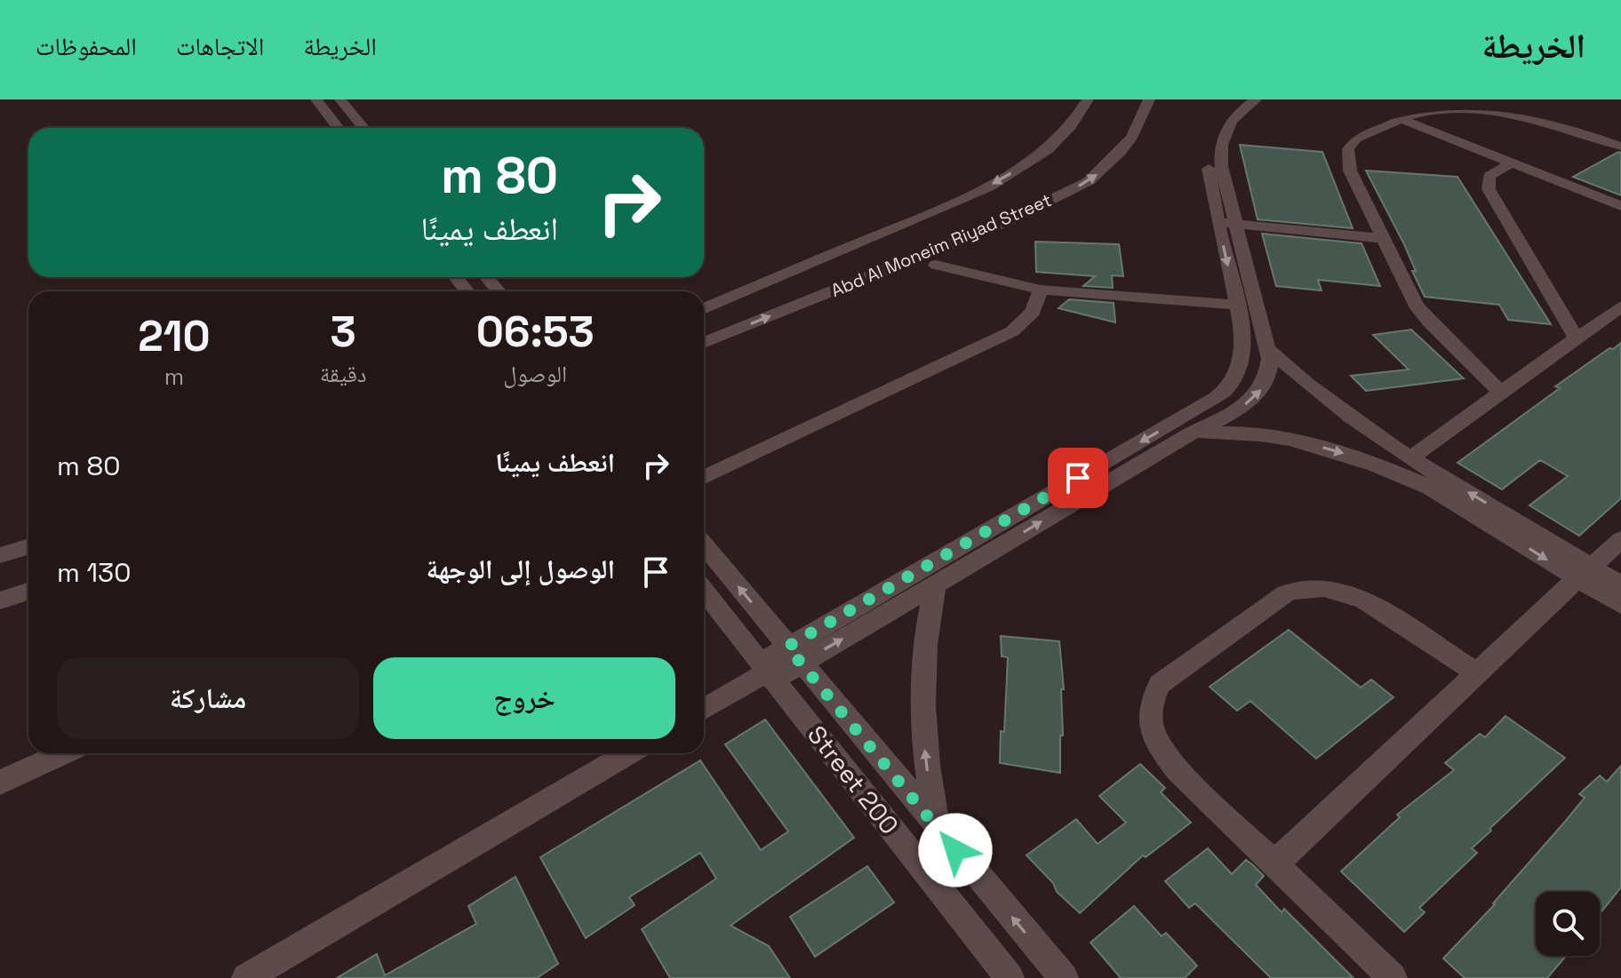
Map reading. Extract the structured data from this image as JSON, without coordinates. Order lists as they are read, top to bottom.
{
  "streets": {
    "street": ["Abd Al Moneim Riyad Street", "Street 200"]
  },
  "page": {
    "header": "الخريطة",
    "nav": ["الخريطة", "الاتجاهات", "المحفوظات"],
    "turn": ["80 m", "انعطف يمينًا"],
    "eta": [
      "06:53",
      "الوصول",
      "3",
      "دقيقة",
      "210",
      "m"
    ],
    "list": [
      {
        "name": "انعطف يمينًا",
        "value": "80 m"
      },
      {
        "name": "الوصول إلى الوجهة",
        "value": "130 m"
      }
    ],
    "buttons": ["خروج", "مشاركة"]
  }
}
